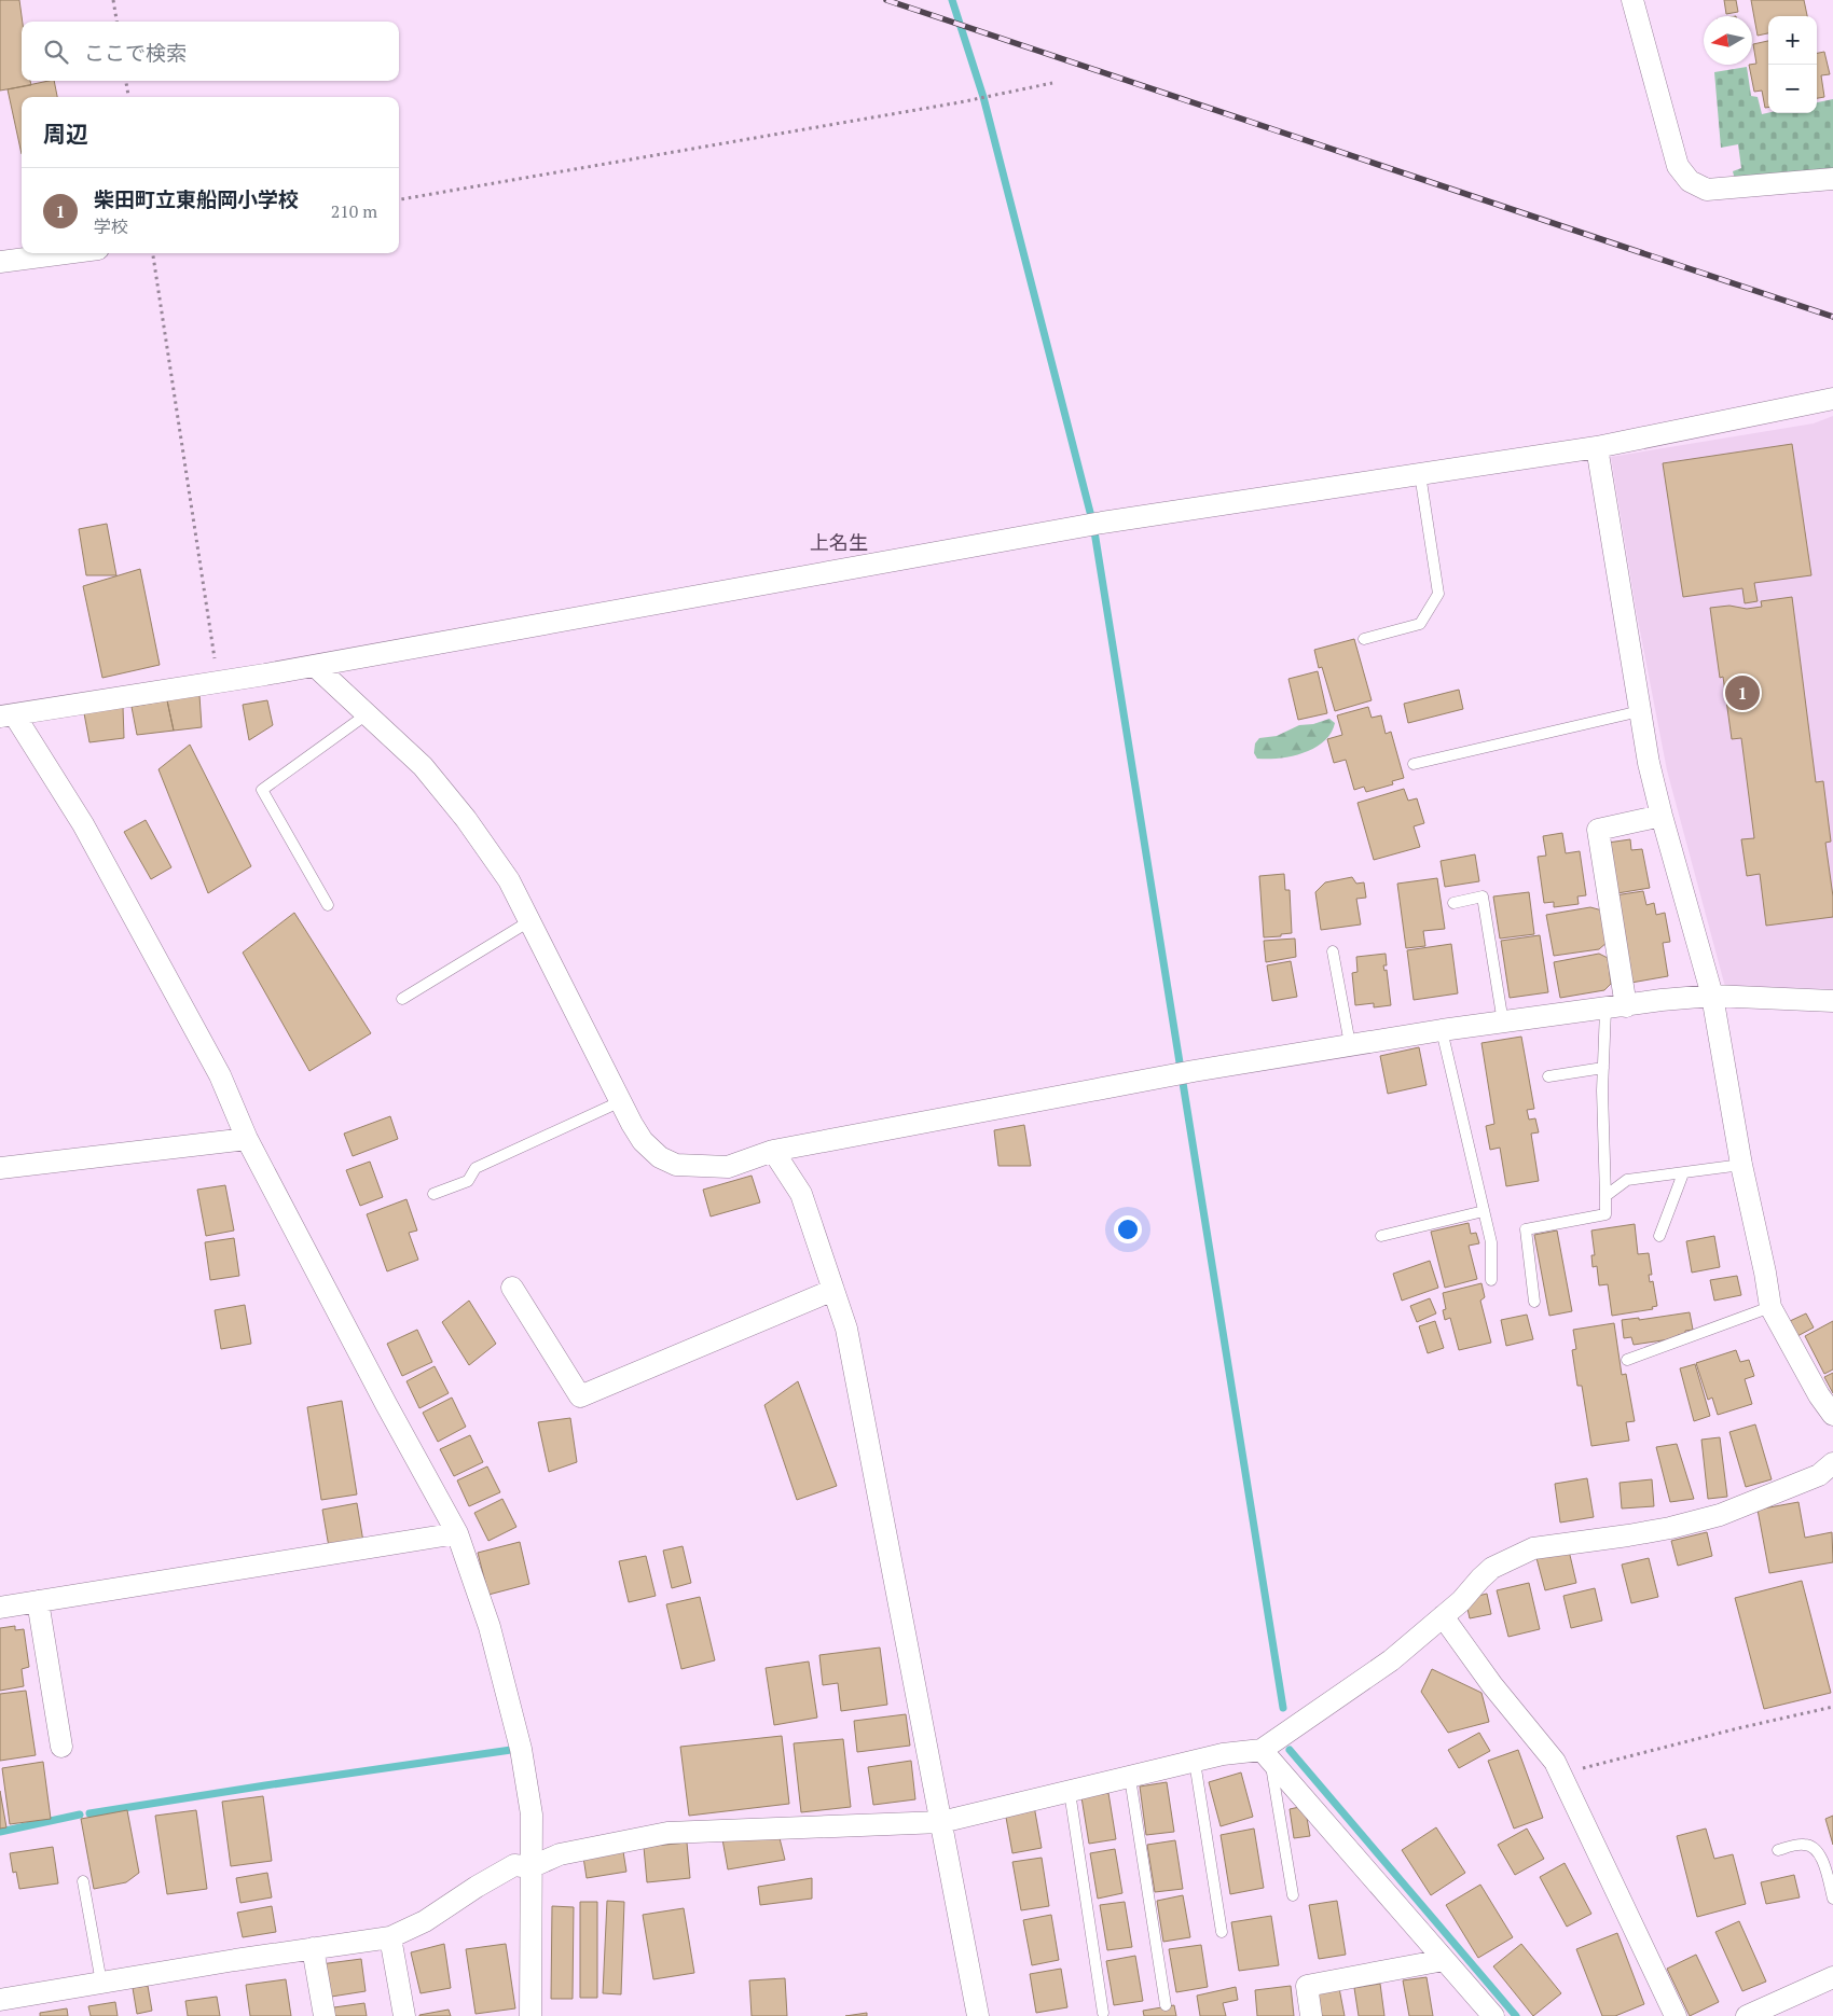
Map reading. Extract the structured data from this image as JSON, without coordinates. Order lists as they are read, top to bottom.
{
  "districts": ["上名生"],
  "north": "left",
  "page": {
    "map_buttons": ["+", "−"],
    "search": "ここで検索",
    "heading": "周辺",
    "list": [
      {
        "mark": "1",
        "name": "柴田町立東船岡小学校",
        "note": "学校",
        "value": "210 m"
      }
    ],
    "pins": "1"
  }
}
